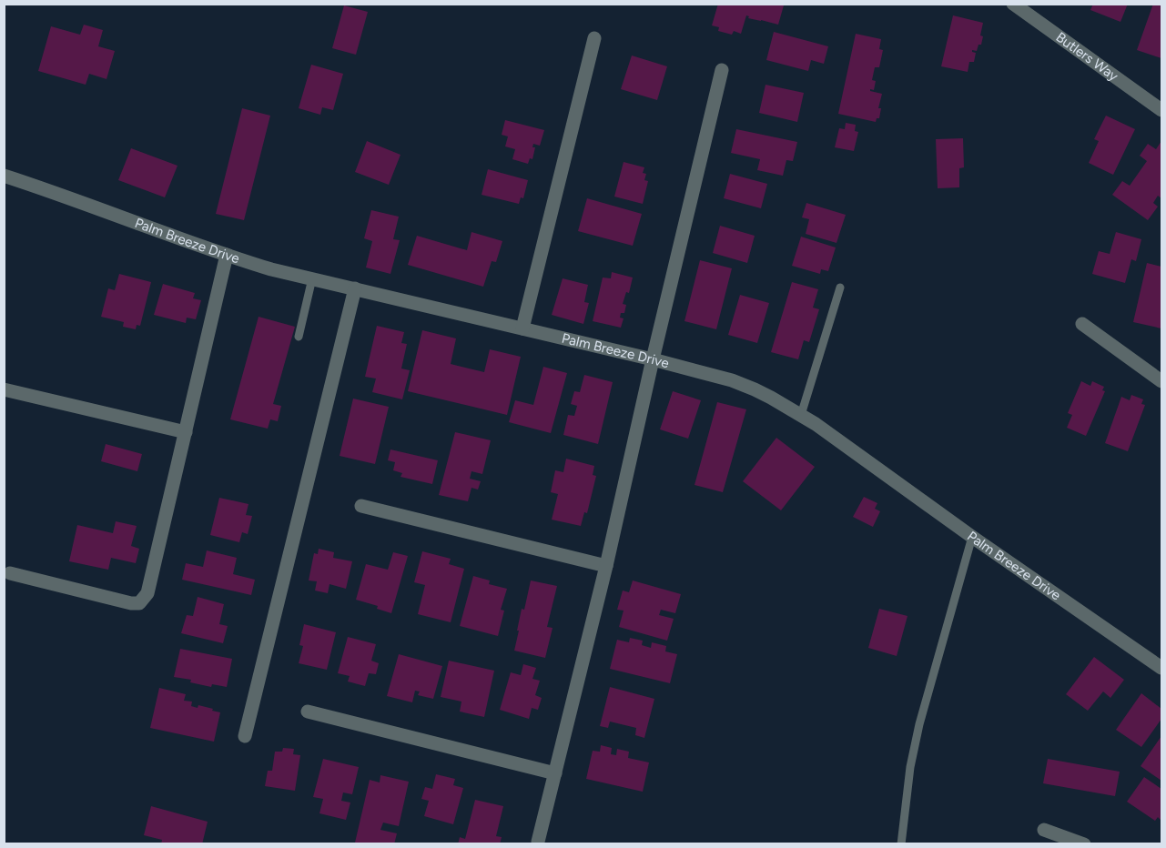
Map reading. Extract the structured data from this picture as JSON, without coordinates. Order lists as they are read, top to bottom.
{
  "streets": {
    "street": ["Butlers Way", "Palm Breeze Drive"]
  }
}
